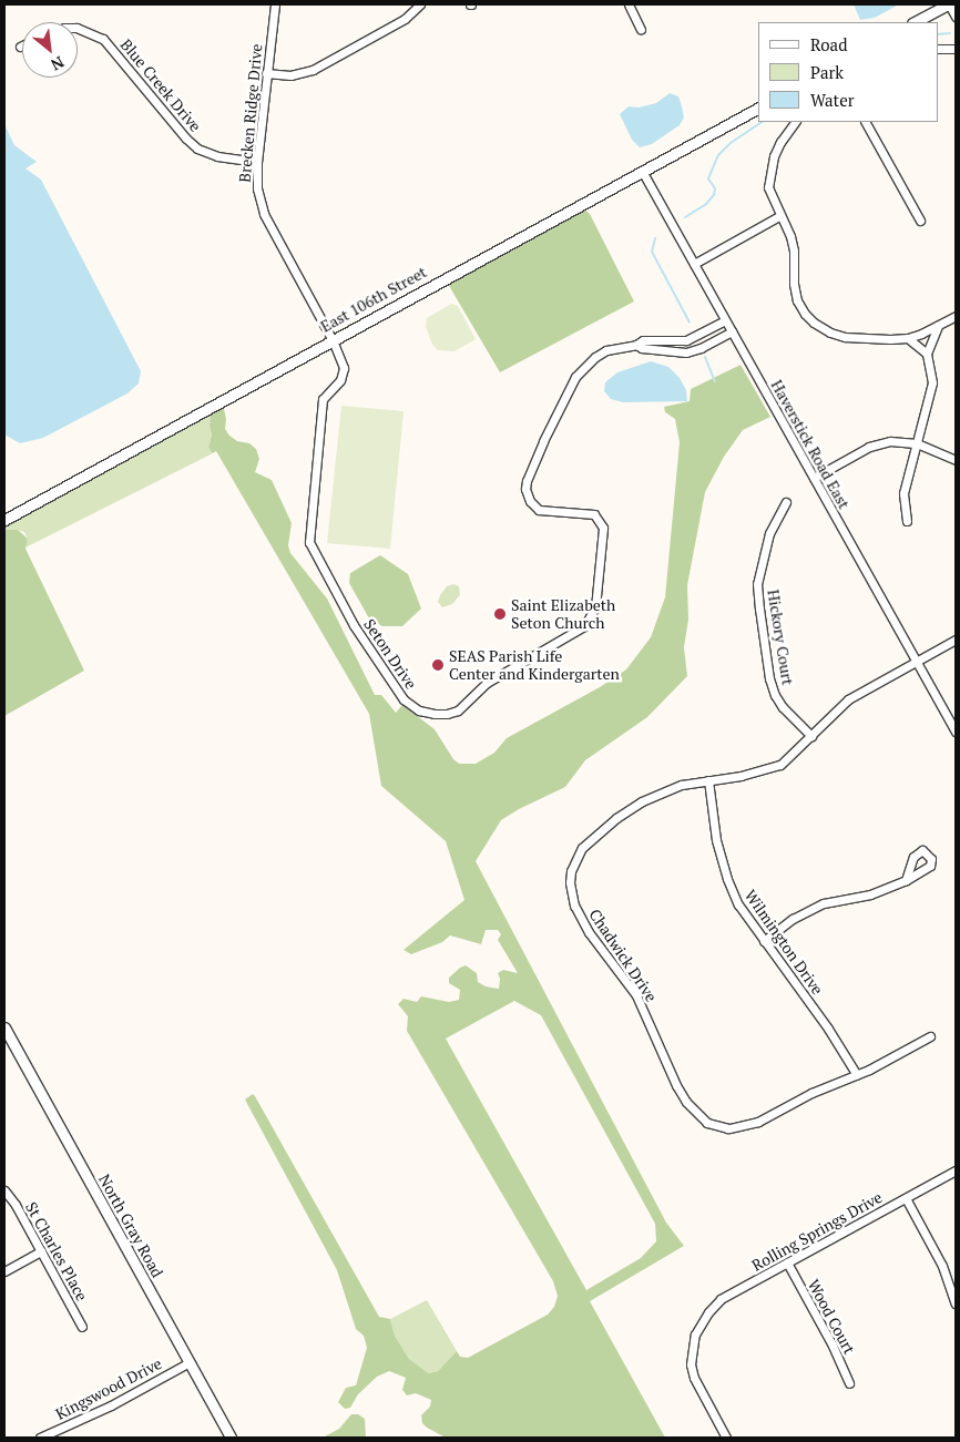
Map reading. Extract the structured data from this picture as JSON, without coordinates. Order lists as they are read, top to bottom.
{
  "streets": {
    "street": [
      "Blue Creek Drive",
      "Brecken Ridge Drive",
      "East 106th Street",
      "Haverstick Road East",
      "Hickory Court",
      "Seton Drive",
      "Wilmington Drive",
      "Chadwick Drive",
      "North Gray Road",
      "Rolling Springs Drive",
      "St Charles Place",
      "Wood Court",
      "Kingswood Drive"
    ]
  },
  "crossings": [
    ["Blue Creek Drive", "Brecken Ridge Drive"],
    ["Brecken Ridge Drive", "East 106th Street"],
    ["Brecken Ridge Drive", "Seton Drive"],
    ["East 106th Street", "Haverstick Road East"],
    ["East 106th Street", "Seton Drive"],
    ["Haverstick Road East", "Seton Drive"],
    ["Haverstick Road East", "Chadwick Drive"],
    ["Hickory Court", "Chadwick Drive"],
    ["Wilmington Drive", "Chadwick Drive"],
    ["North Gray Road", "Kingswood Drive"],
    ["Rolling Springs Drive", "Wood Court"]
  ],
  "places": ["Saint Elizabeth Seton Church", "SEAS Parish Life Center and Kindergarten"],
  "legend": ["Road", "Park", "Water"],
  "north": "bottom right"
}
